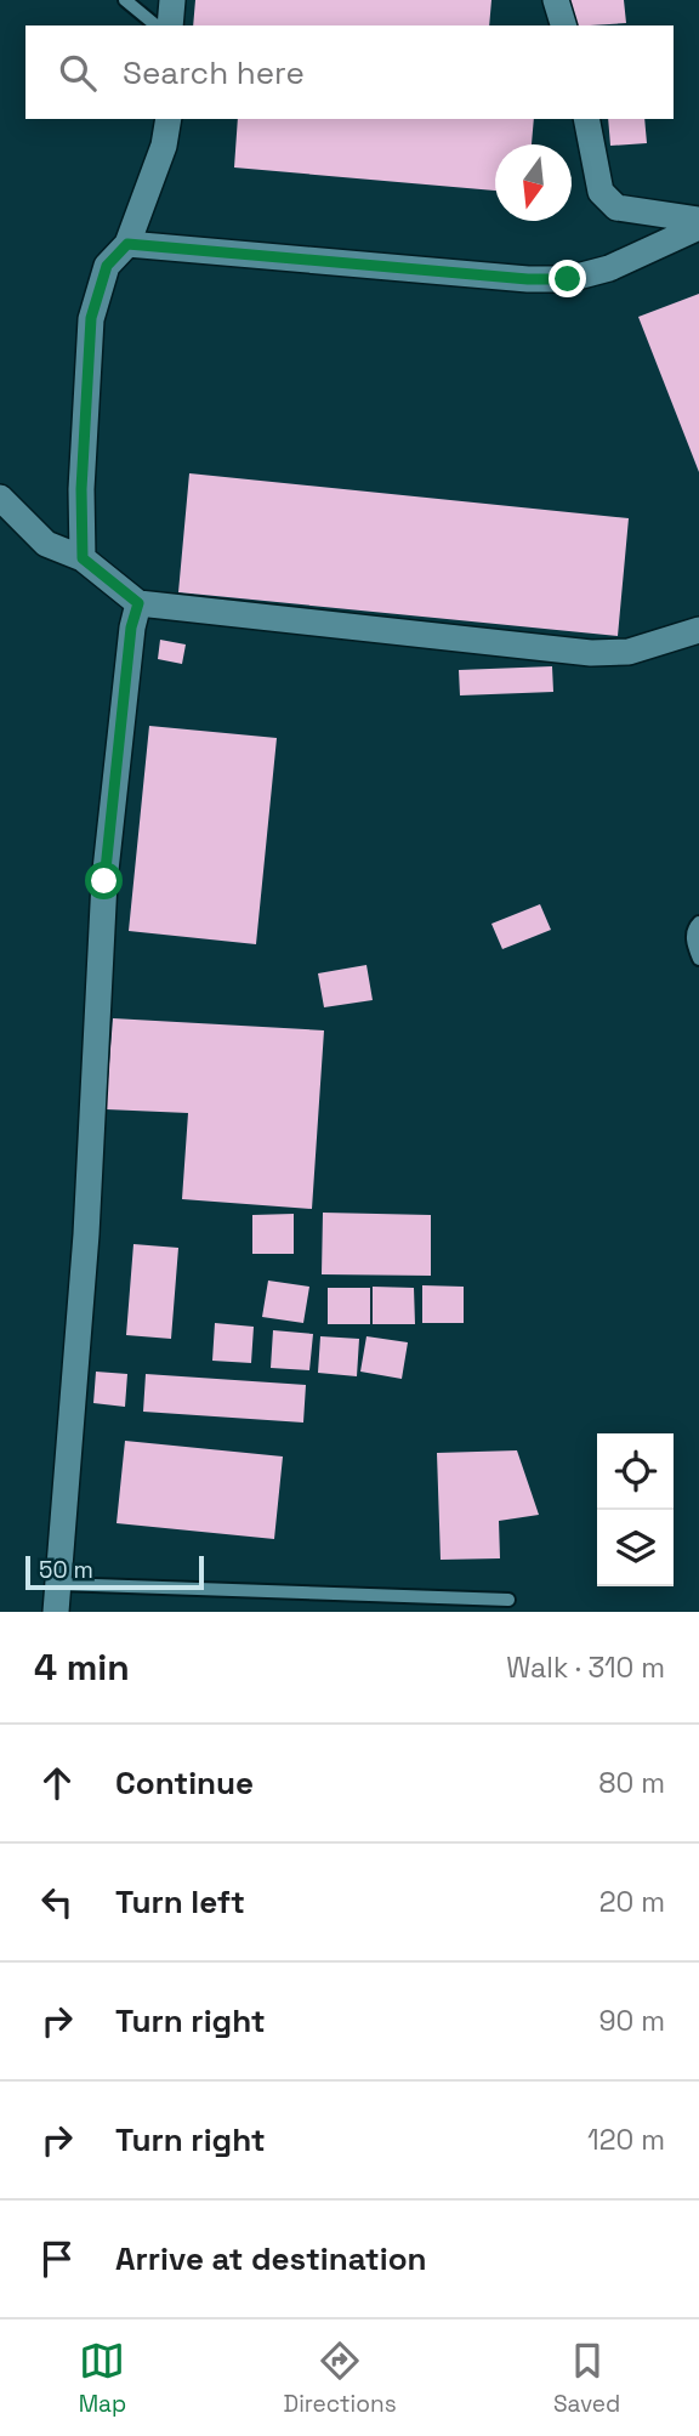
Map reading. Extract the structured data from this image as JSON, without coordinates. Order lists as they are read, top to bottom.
{
  "scale_bar": "50 m",
  "north": "bottom",
  "page": {
    "search": "Search here",
    "scale": "50 m",
    "heading": ["4 min", "Walk · 310 m"],
    "list": [
      ["Continue", "80 m"],
      ["Turn left", "20 m"],
      ["Turn right", "90 m"],
      ["Turn right", "120 m"],
      "Arrive at destination"
    ],
    "nav": ["Map", "Directions", "Saved"]
  }
}
